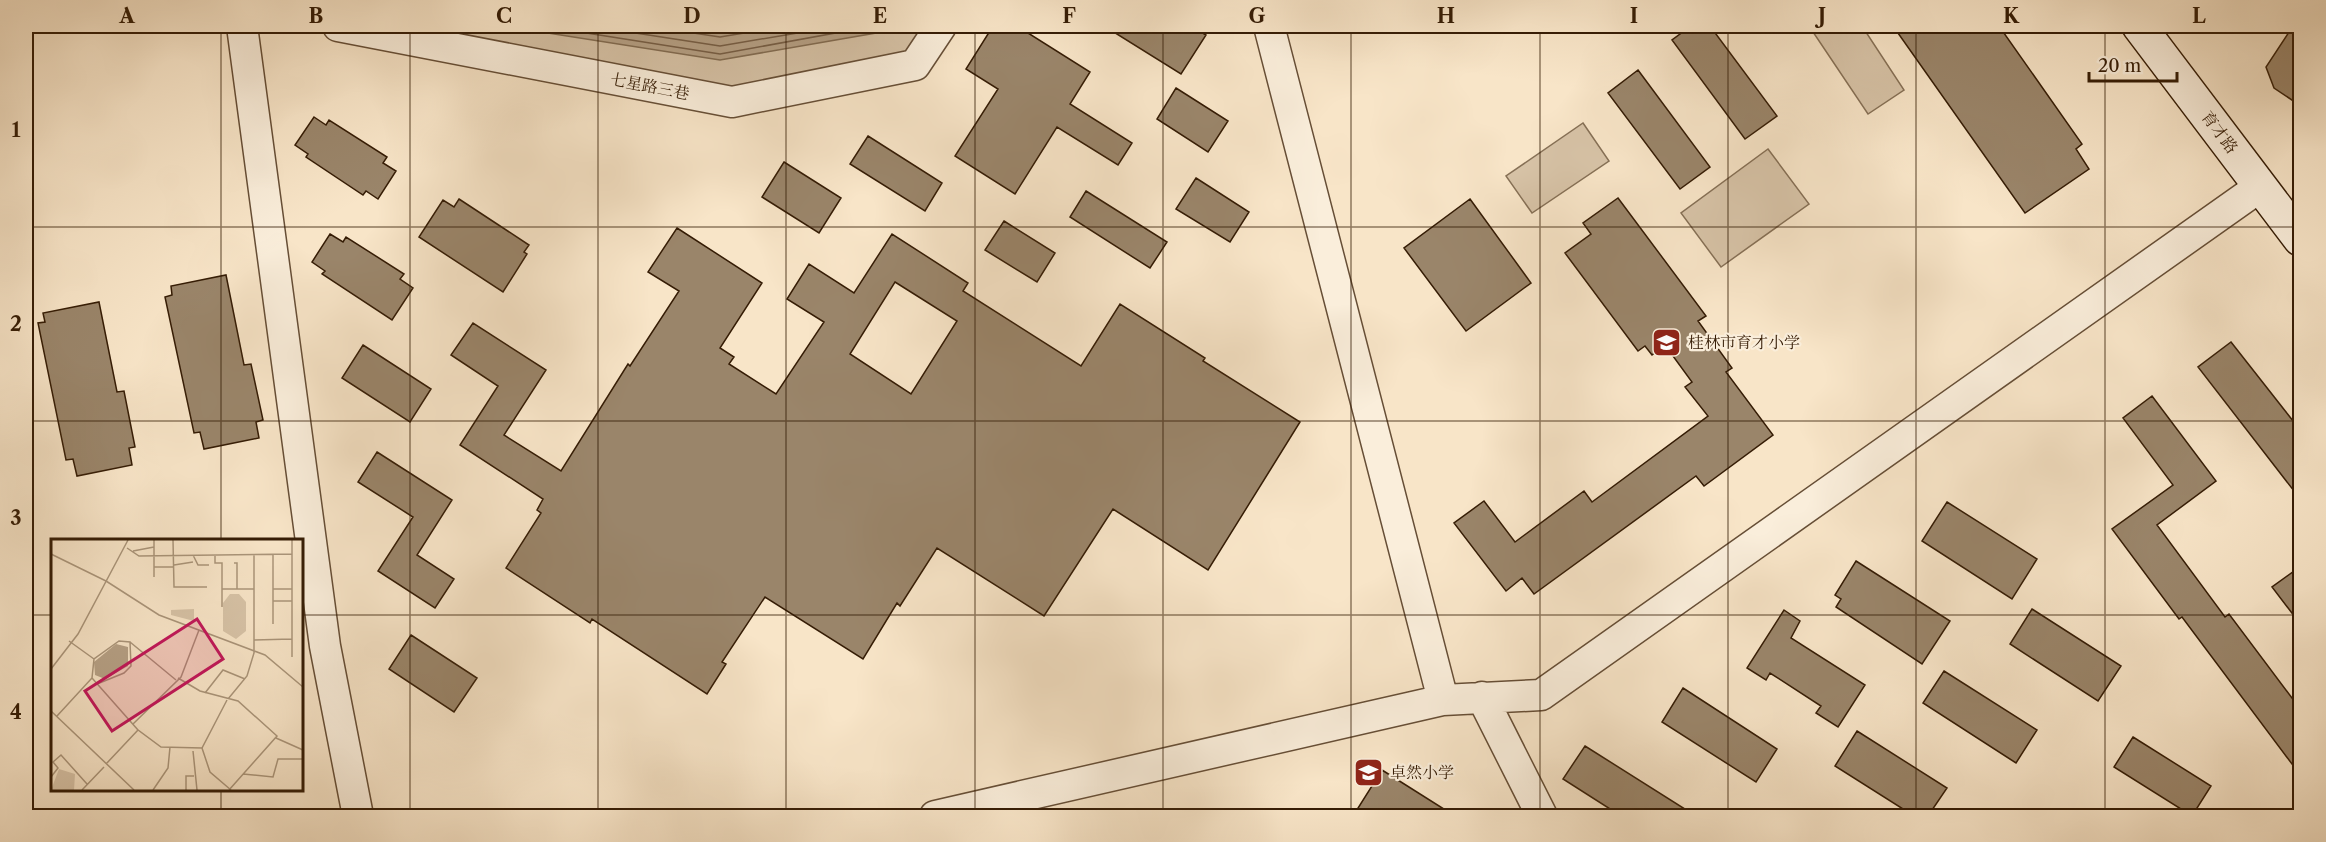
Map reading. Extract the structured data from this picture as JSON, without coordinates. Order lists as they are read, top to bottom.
{
  "streets": {
    "main road": ["育才路"],
    "street": ["七星路三巷"]
  },
  "places": {
    "school or university": ["桂林市育才小学", "卓然小学"]
  },
  "scale_bar": "20 m",
  "grid": {
    "columns": [
      "A",
      "B",
      "C",
      "D",
      "E",
      "F",
      "G",
      "H",
      "I",
      "J",
      "K",
      "L"
    ],
    "rows": [
      "1",
      "2",
      "3",
      "4"
    ]
  }
}
